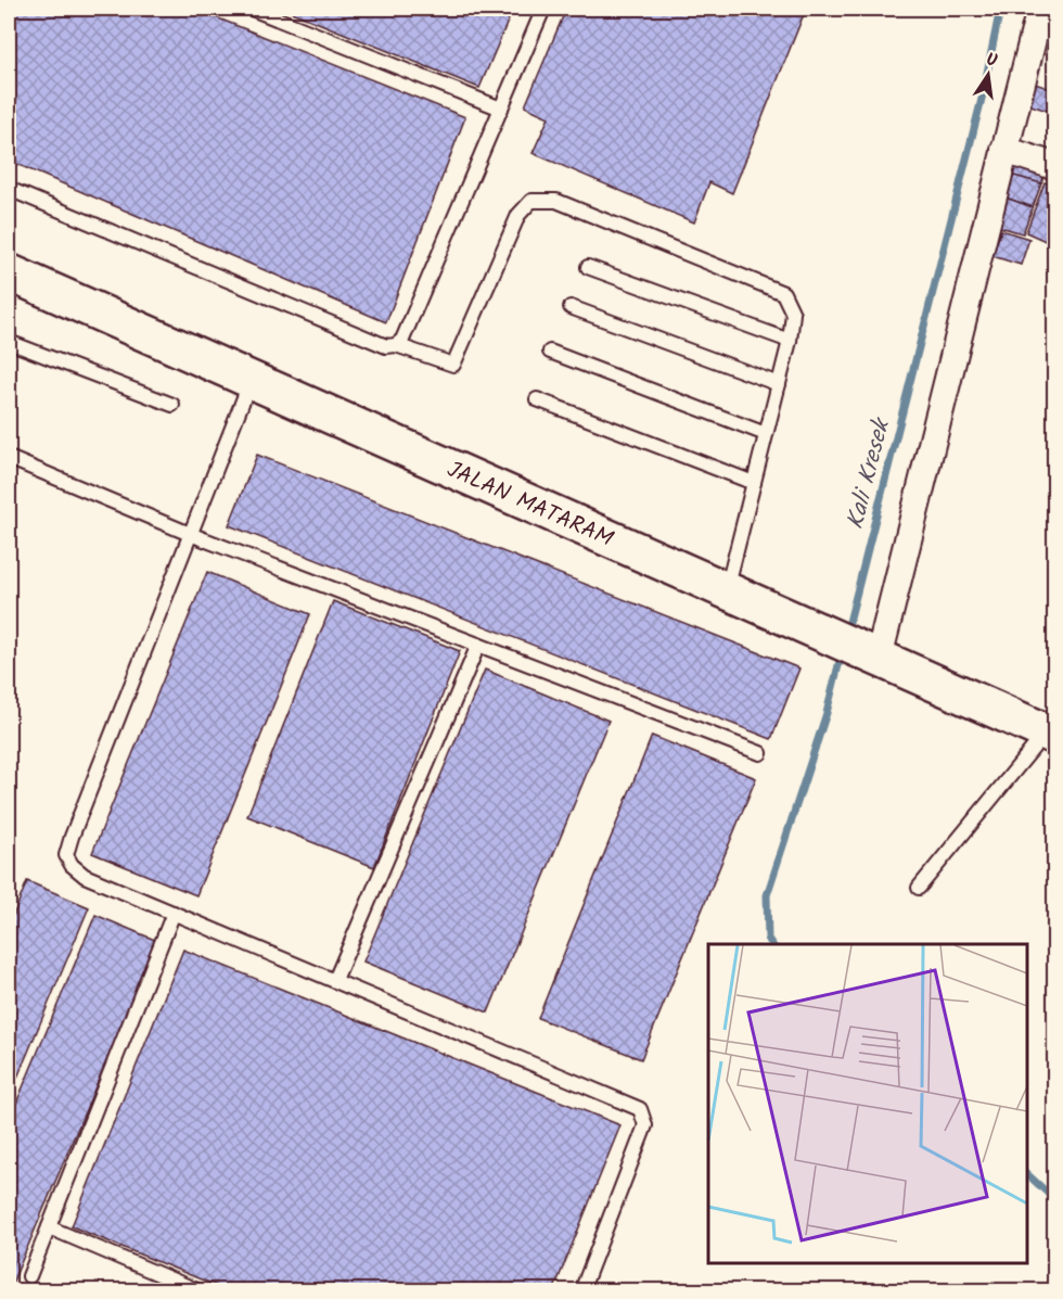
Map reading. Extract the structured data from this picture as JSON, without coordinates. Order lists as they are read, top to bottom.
{
  "streets": {
    "main road": ["JALAN MATARAM"]
  },
  "water": ["Kali Kresek"],
  "north": "top"
}
